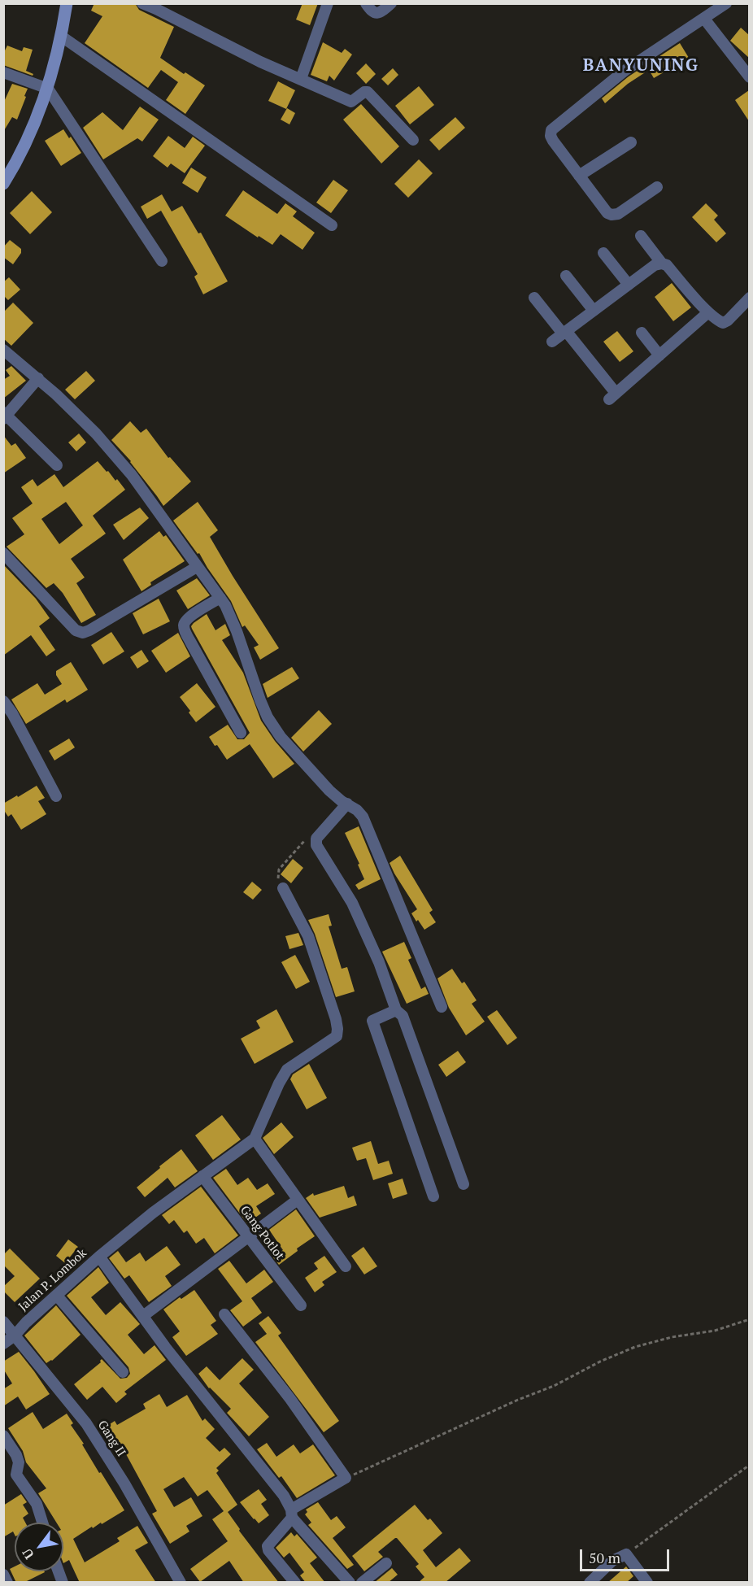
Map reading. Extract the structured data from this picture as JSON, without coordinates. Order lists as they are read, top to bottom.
{
  "streets": {
    "street": ["Gang Potlot", "Jalan P. Lombok", "Gang II"]
  },
  "crossings": [
    ["Gang Potlot", "Jalan P. Lombok"],
    ["Jalan P. Lombok", "Gang II"]
  ],
  "districts": ["BANYUNING"],
  "scale_bar": "50 m",
  "north": "bottom left"
}
